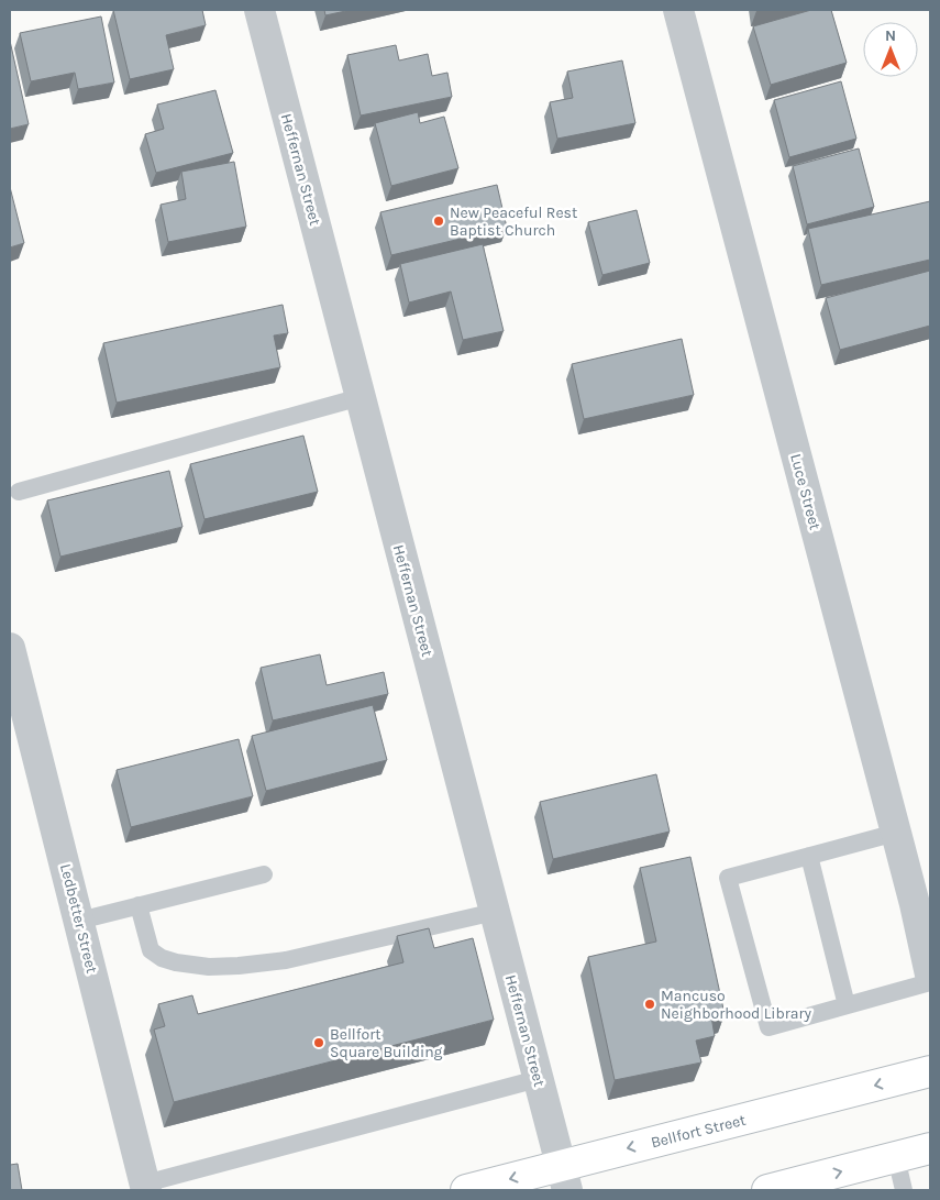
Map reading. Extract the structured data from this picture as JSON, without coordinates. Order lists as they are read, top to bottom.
{
  "streets": {
    "main road": ["Bellfort Street"],
    "street": ["Heffernan Street", "Luce Street", "Ledbetter Street"]
  },
  "crossings": [
    ["Heffernan Street", "Bellfort Street"]
  ],
  "places": ["New Peaceful Rest Baptist Church", "Mancuso Neighborhood Library", "Bellfort Square Building"],
  "north": "top"
}
